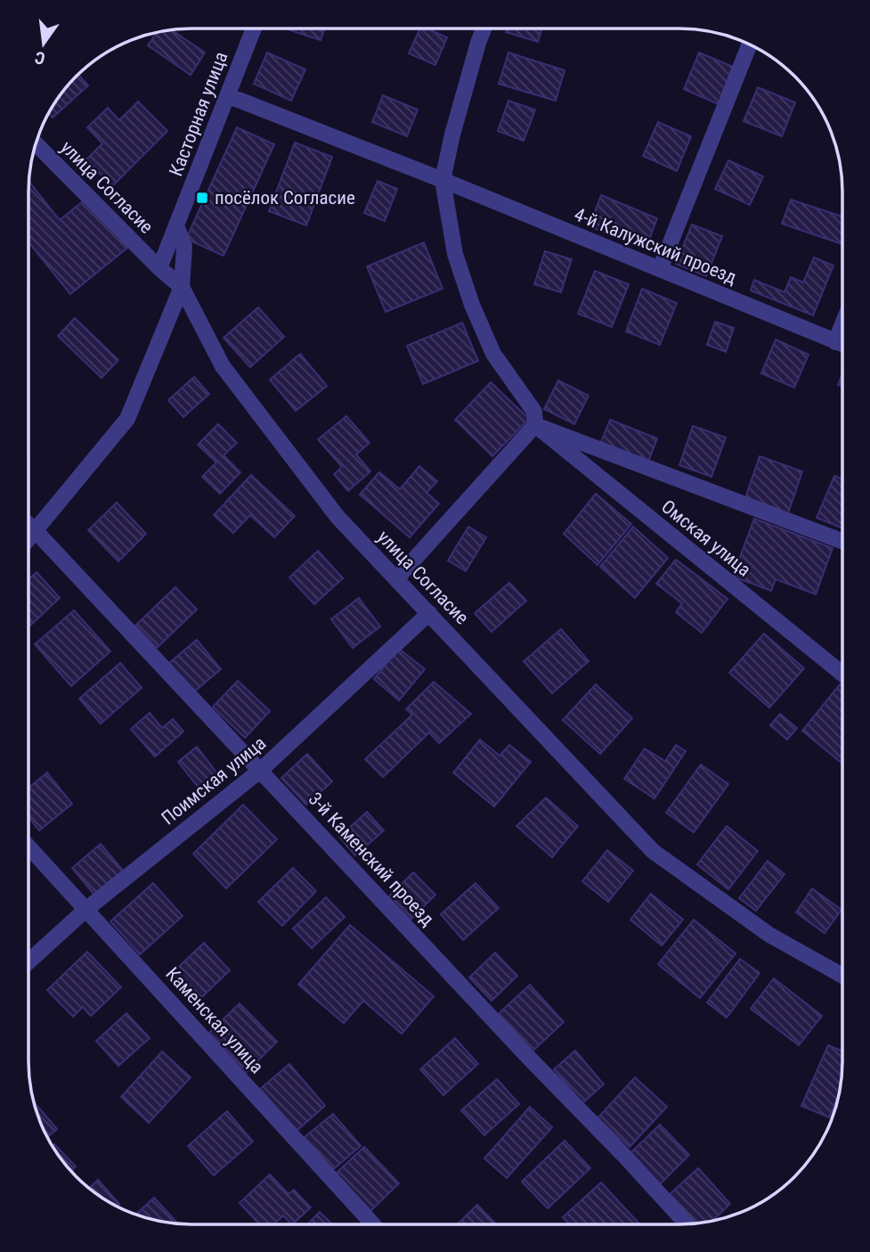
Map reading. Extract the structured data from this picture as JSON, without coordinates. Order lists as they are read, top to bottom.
{
  "streets": {
    "street": [
      "Касторная улица",
      "улица Согласие",
      "4-й Калужский проезд",
      "Омская улица",
      "Поимская улица",
      "3-й Каменский проезд",
      "Каменская улица"
    ]
  },
  "crossings": [
    ["Касторная улица", "улица Согласие"],
    ["Касторная улица", "4-й Калужский проезд"],
    ["улица Согласие", "Поимская улица"],
    ["4-й Калужский проезд", "Омская улица"],
    ["Поимская улица", "3-й Каменский проезд"],
    ["Поимская улица", "Каменская улица"]
  ],
  "places": {
    "transit": ["посёлок Согласие"]
  },
  "north": "bottom"
}
